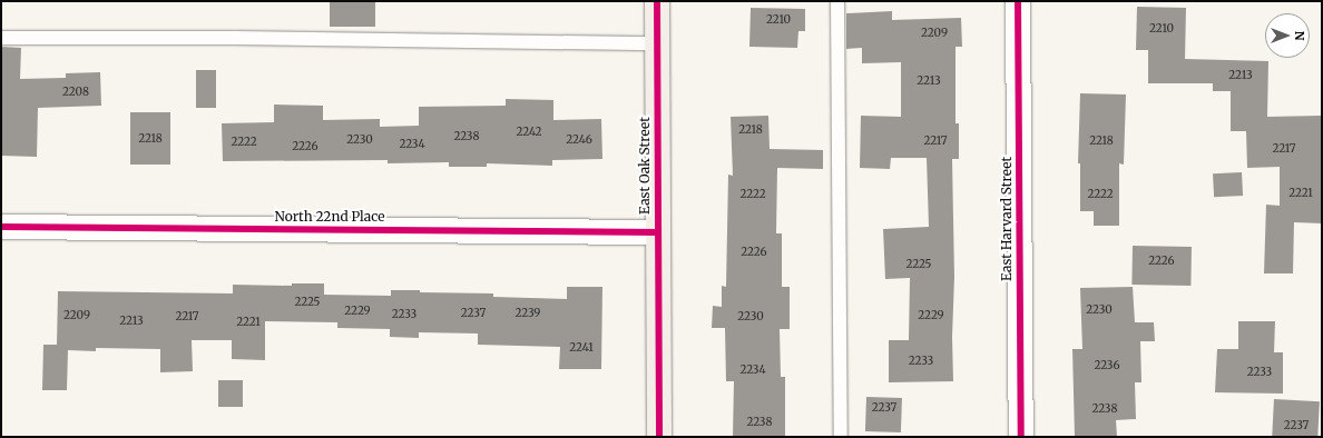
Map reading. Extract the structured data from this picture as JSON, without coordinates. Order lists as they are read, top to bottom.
{
  "streets": {
    "street": ["East Oak Street", "North 22nd Place", "East Harvard Street"]
  },
  "crossings": [
    ["East Oak Street", "North 22nd Place"]
  ],
  "house_numbers": [
    "2210",
    "2210",
    "2209",
    "2213",
    "2213",
    "2208",
    "2218",
    "2242",
    "2238",
    "2218",
    "2230",
    "2246",
    "2217",
    "2218",
    "2222",
    "2234",
    "2226",
    "2217",
    "2221",
    "2222",
    "2222",
    "2226",
    "2226",
    "2225",
    "2225",
    "2230",
    "2229",
    "2237",
    "2239",
    "2233",
    "2209",
    "2229",
    "2217",
    "2230",
    "2213",
    "2221",
    "2241",
    "2233",
    "2236",
    "2234",
    "2233",
    "2237",
    "2238",
    "2238",
    "2237"
  ],
  "north": "right"
}
